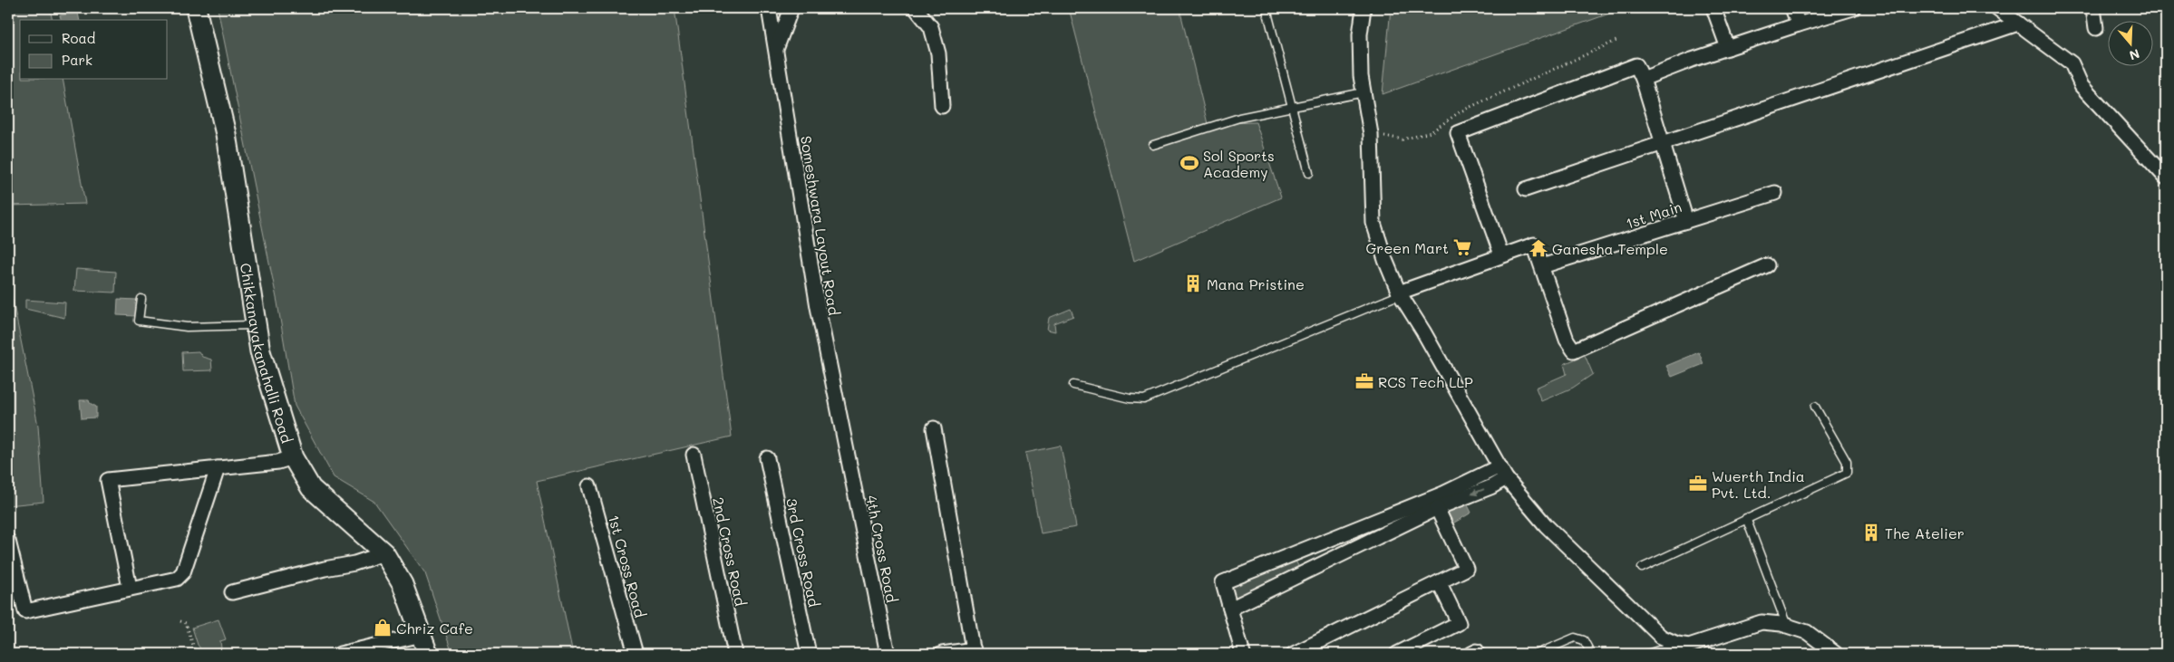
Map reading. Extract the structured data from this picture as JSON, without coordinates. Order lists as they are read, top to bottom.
{
  "streets": {
    "main road": ["Chikkanayakanahalli Road"],
    "street": [
      "1st Main",
      "Someshwara Layout Road",
      "4th Cross Road",
      "2nd Cross Road",
      "3rd Cross Road",
      "1st Cross Road"
    ]
  },
  "crossings": [
    ["Someshwara Layout Road", "4th Cross Road"]
  ],
  "places": {
    "sports": ["Sol Sports Academy"],
    "supermarket": ["Green Mart"],
    "temple": ["Ganesha Temple"],
    "building": ["Mana Pristine", "The Atelier"],
    "office": ["RCS Tech LLP", "Wuerth India Pvt. Ltd."],
    "shop": ["Chriz Cafe"]
  },
  "legend": ["Road", "Park"],
  "north": "bottom"
}
